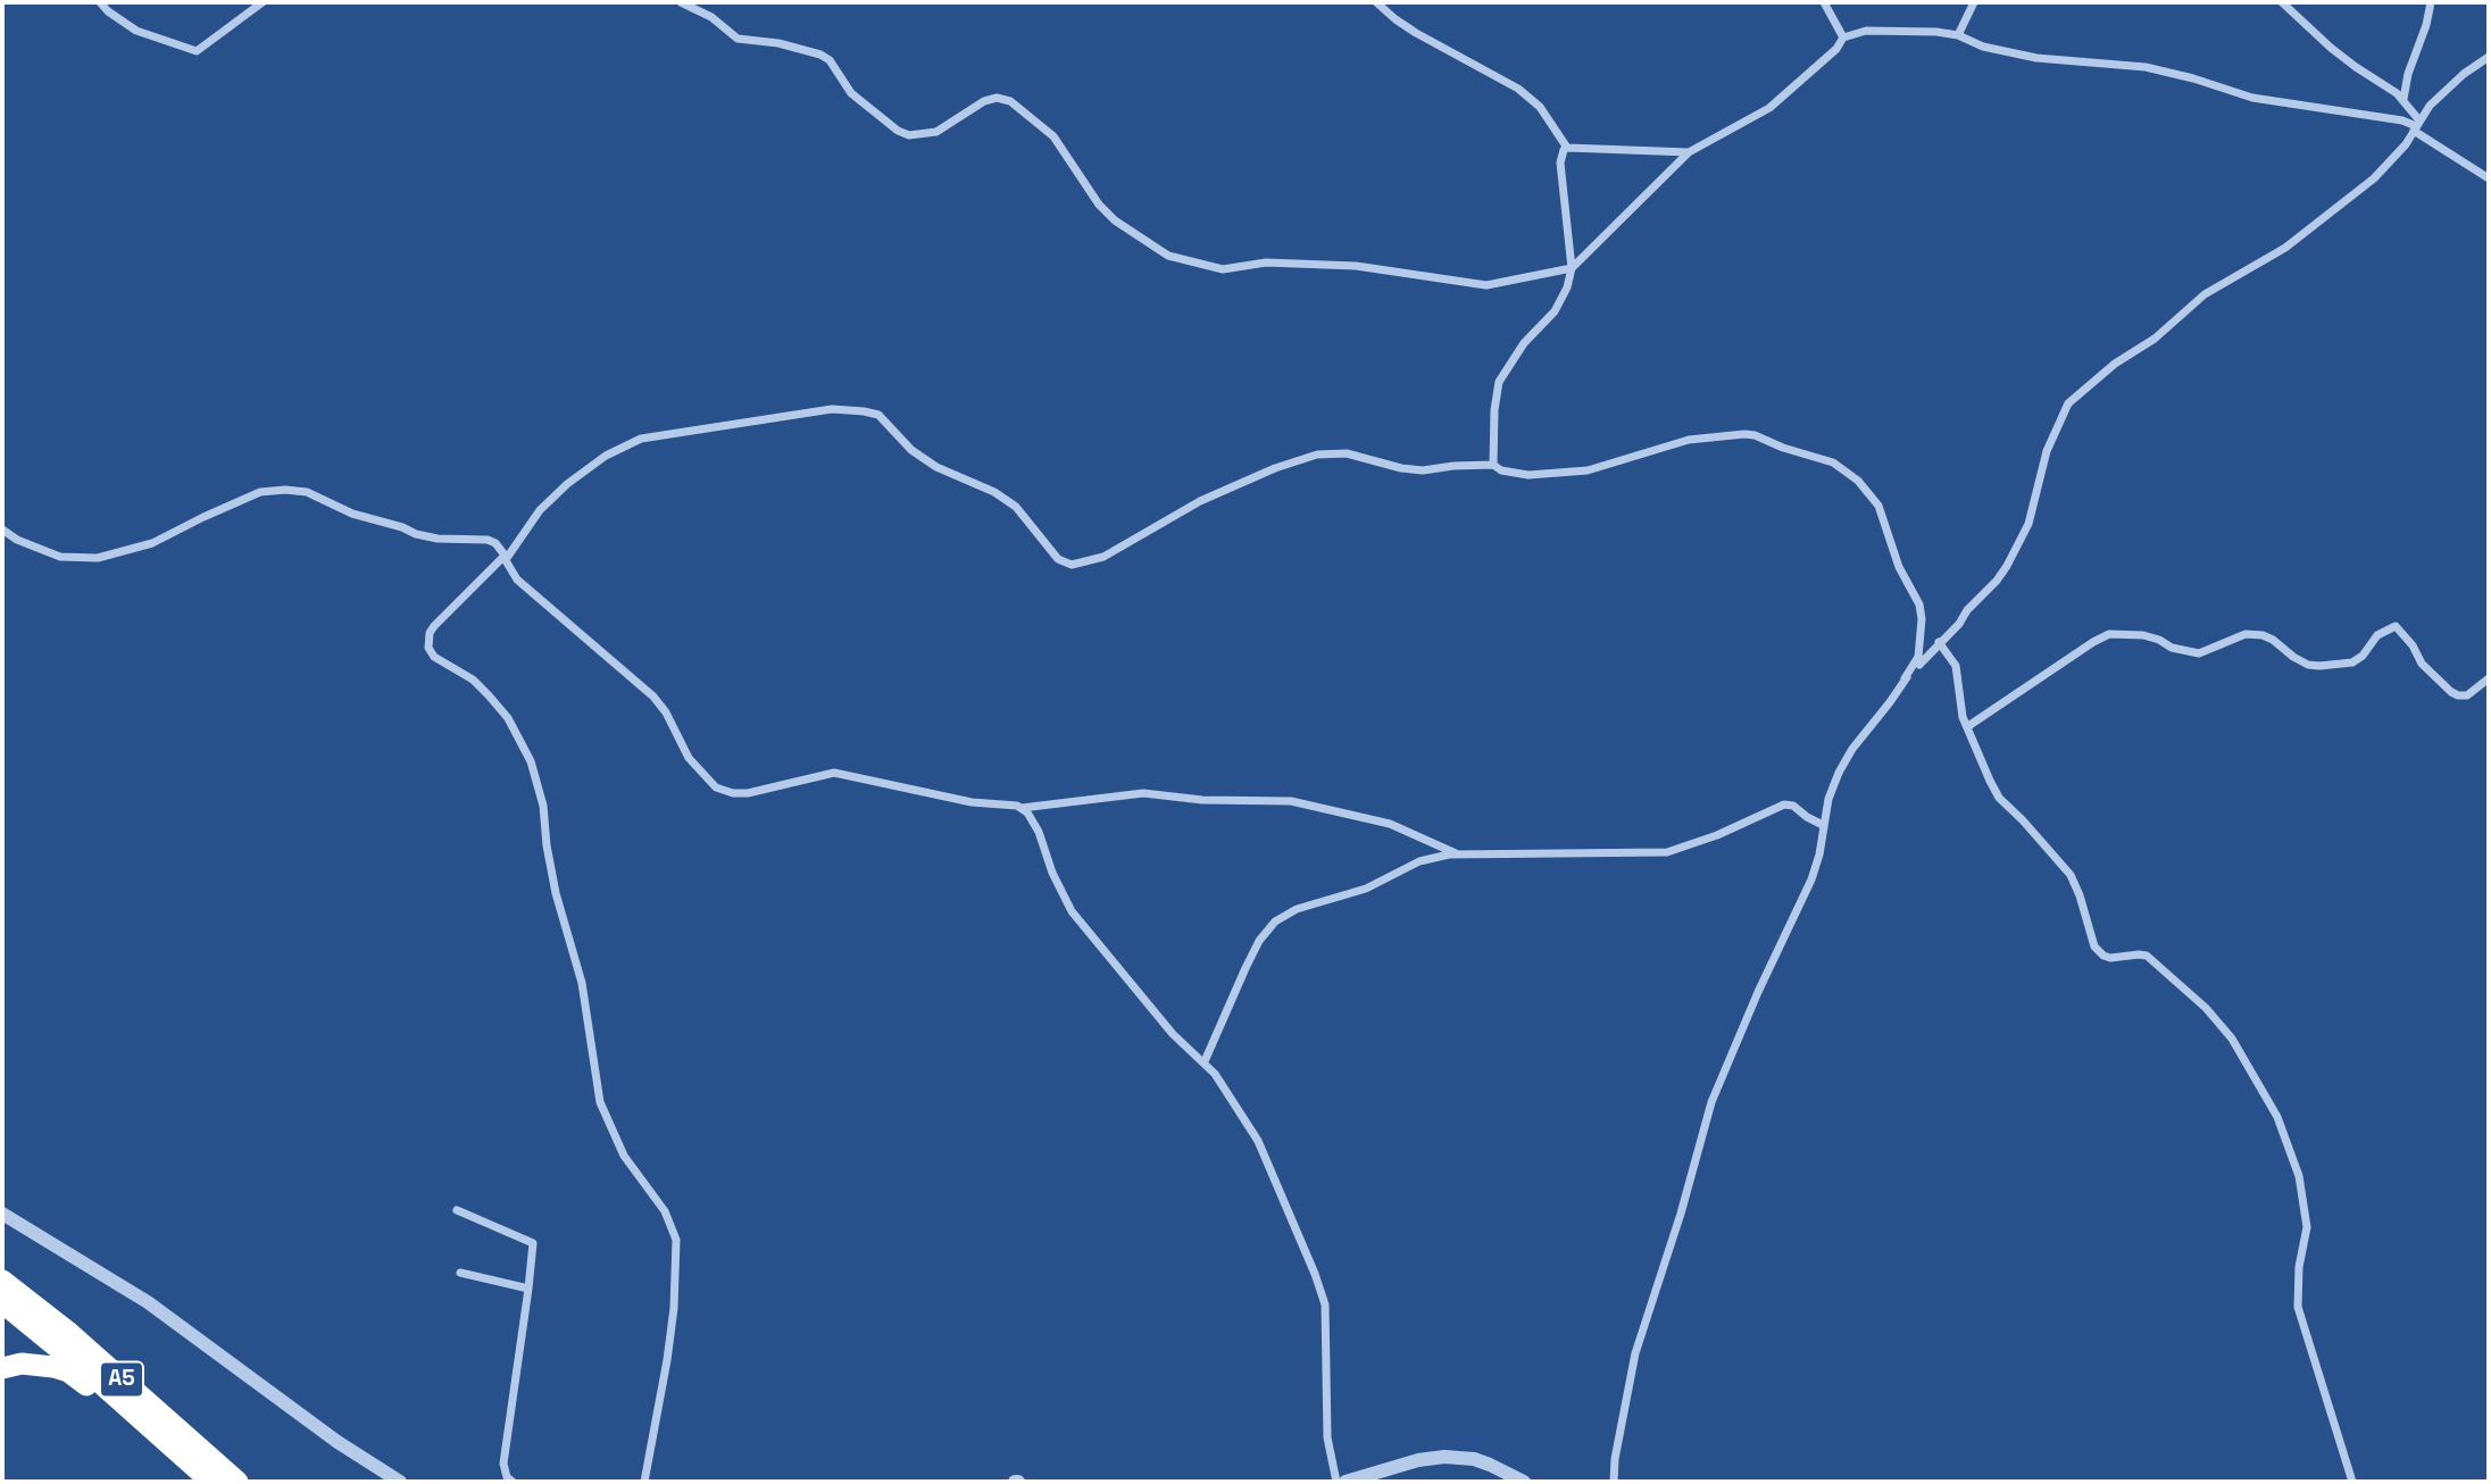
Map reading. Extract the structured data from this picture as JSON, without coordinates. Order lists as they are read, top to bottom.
{
  "streets": {
    "highway": ["A5"]
  }
}
